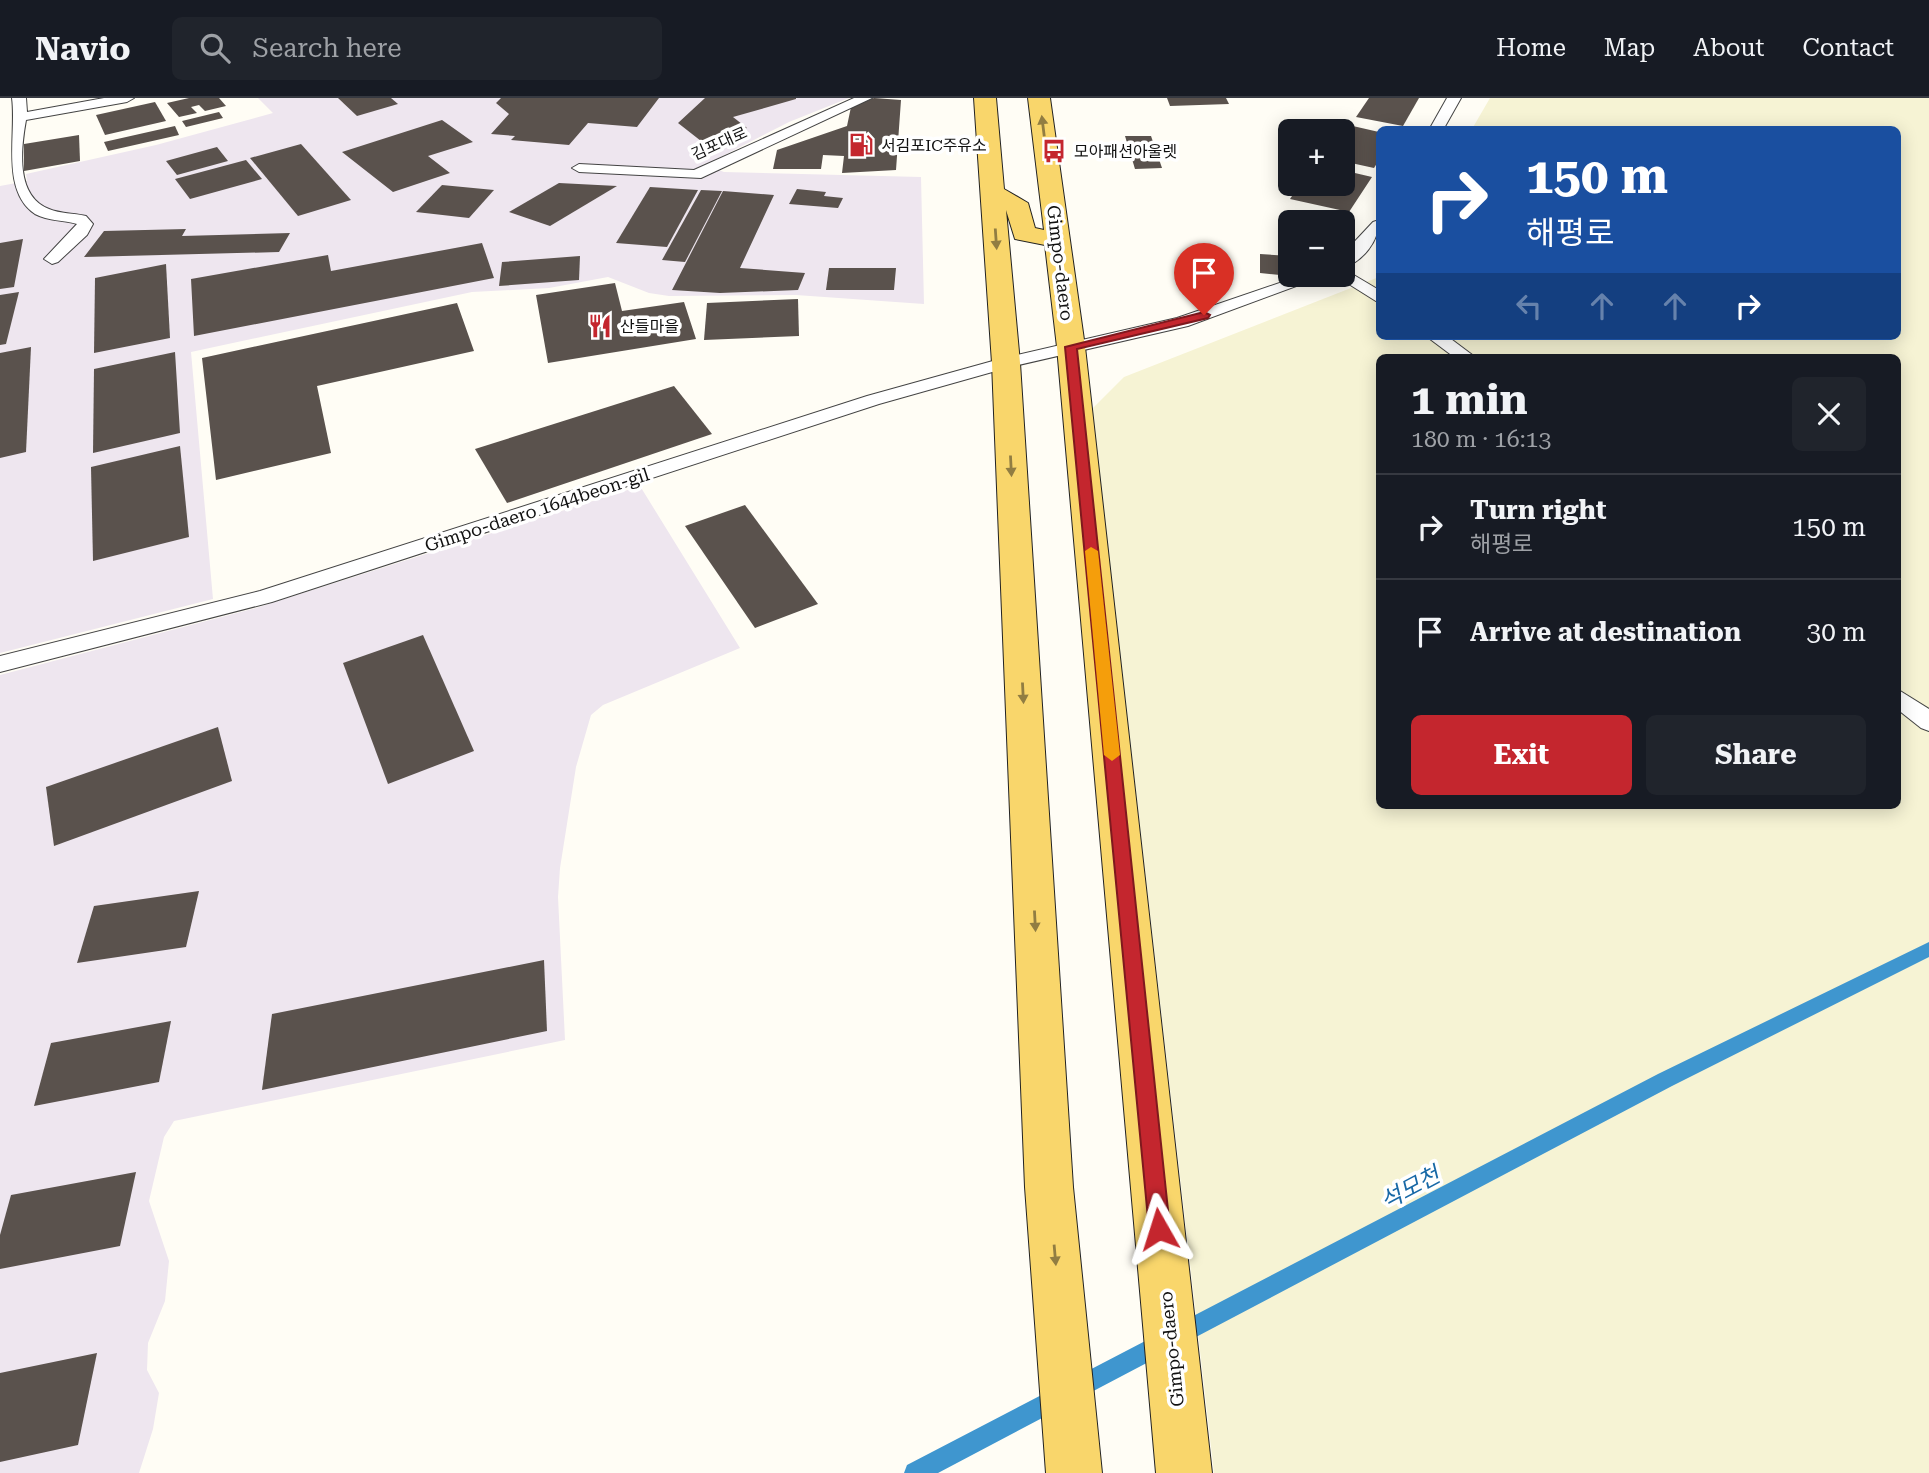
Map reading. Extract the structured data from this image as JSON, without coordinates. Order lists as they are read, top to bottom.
{
  "streets": {
    "main road": ["Gimpo-daero"],
    "lane": ["김포대로", "Gimpo-daero 1644beon-gil"]
  },
  "crossings": [
    ["Gimpo-daero", "Gimpo-daero 1644beon-gil"]
  ],
  "water": ["석모천"],
  "places": {
    "fuel station": ["서김포IC주유소"],
    "bus stop": ["모아패션아울렛"],
    "restaurant": ["산들마을"]
  },
  "page": {
    "header": "Navio",
    "search": "Search here",
    "nav": [
      "Home",
      "Map",
      "About",
      "Contact"
    ],
    "map_buttons": ["+", "−"],
    "turn": ["150 m", "해평로"],
    "heading": ["1 min", "180 m · 16:13"],
    "list": [
      {
        "name": "Turn right",
        "note": "해평로",
        "value": "150 m"
      },
      {
        "name": "Arrive at destination",
        "value": "30 m"
      }
    ],
    "buttons": ["Exit", "Share"]
  }
}
